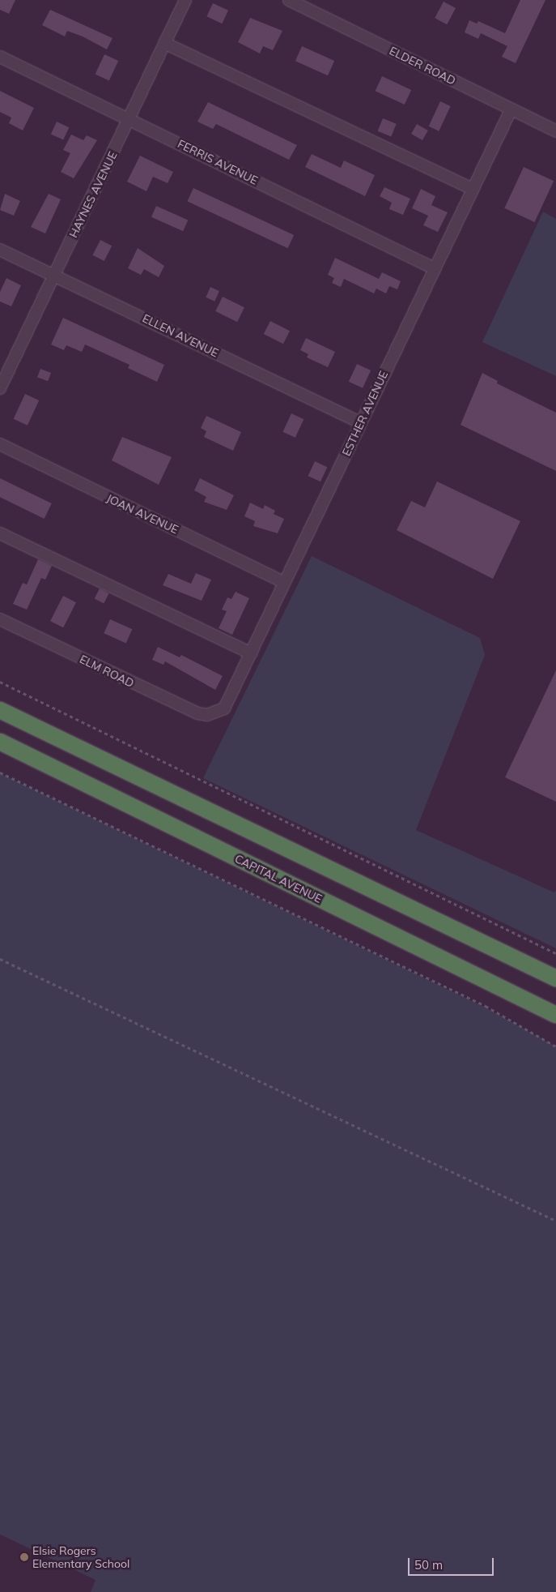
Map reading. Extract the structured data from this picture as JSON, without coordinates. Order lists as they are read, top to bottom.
{
  "streets": {
    "highway": ["CAPITAL AVENUE"],
    "street": [
      "ELDER ROAD",
      "FERRIS AVENUE",
      "HAYNES AVENUE",
      "ELLEN AVENUE",
      "ESTHER AVENUE",
      "JOAN AVENUE",
      "ELM ROAD"
    ]
  },
  "crossings": [
    ["ELDER ROAD", "ESTHER AVENUE"],
    ["FERRIS AVENUE", "HAYNES AVENUE"],
    ["FERRIS AVENUE", "ESTHER AVENUE"],
    ["HAYNES AVENUE", "ELLEN AVENUE"],
    ["ELLEN AVENUE", "ESTHER AVENUE"],
    ["ESTHER AVENUE", "JOAN AVENUE"],
    ["ESTHER AVENUE", "ELM ROAD"]
  ],
  "places": ["Elsie Rogers Elementary School"],
  "scale_bar": "50 m"
}
